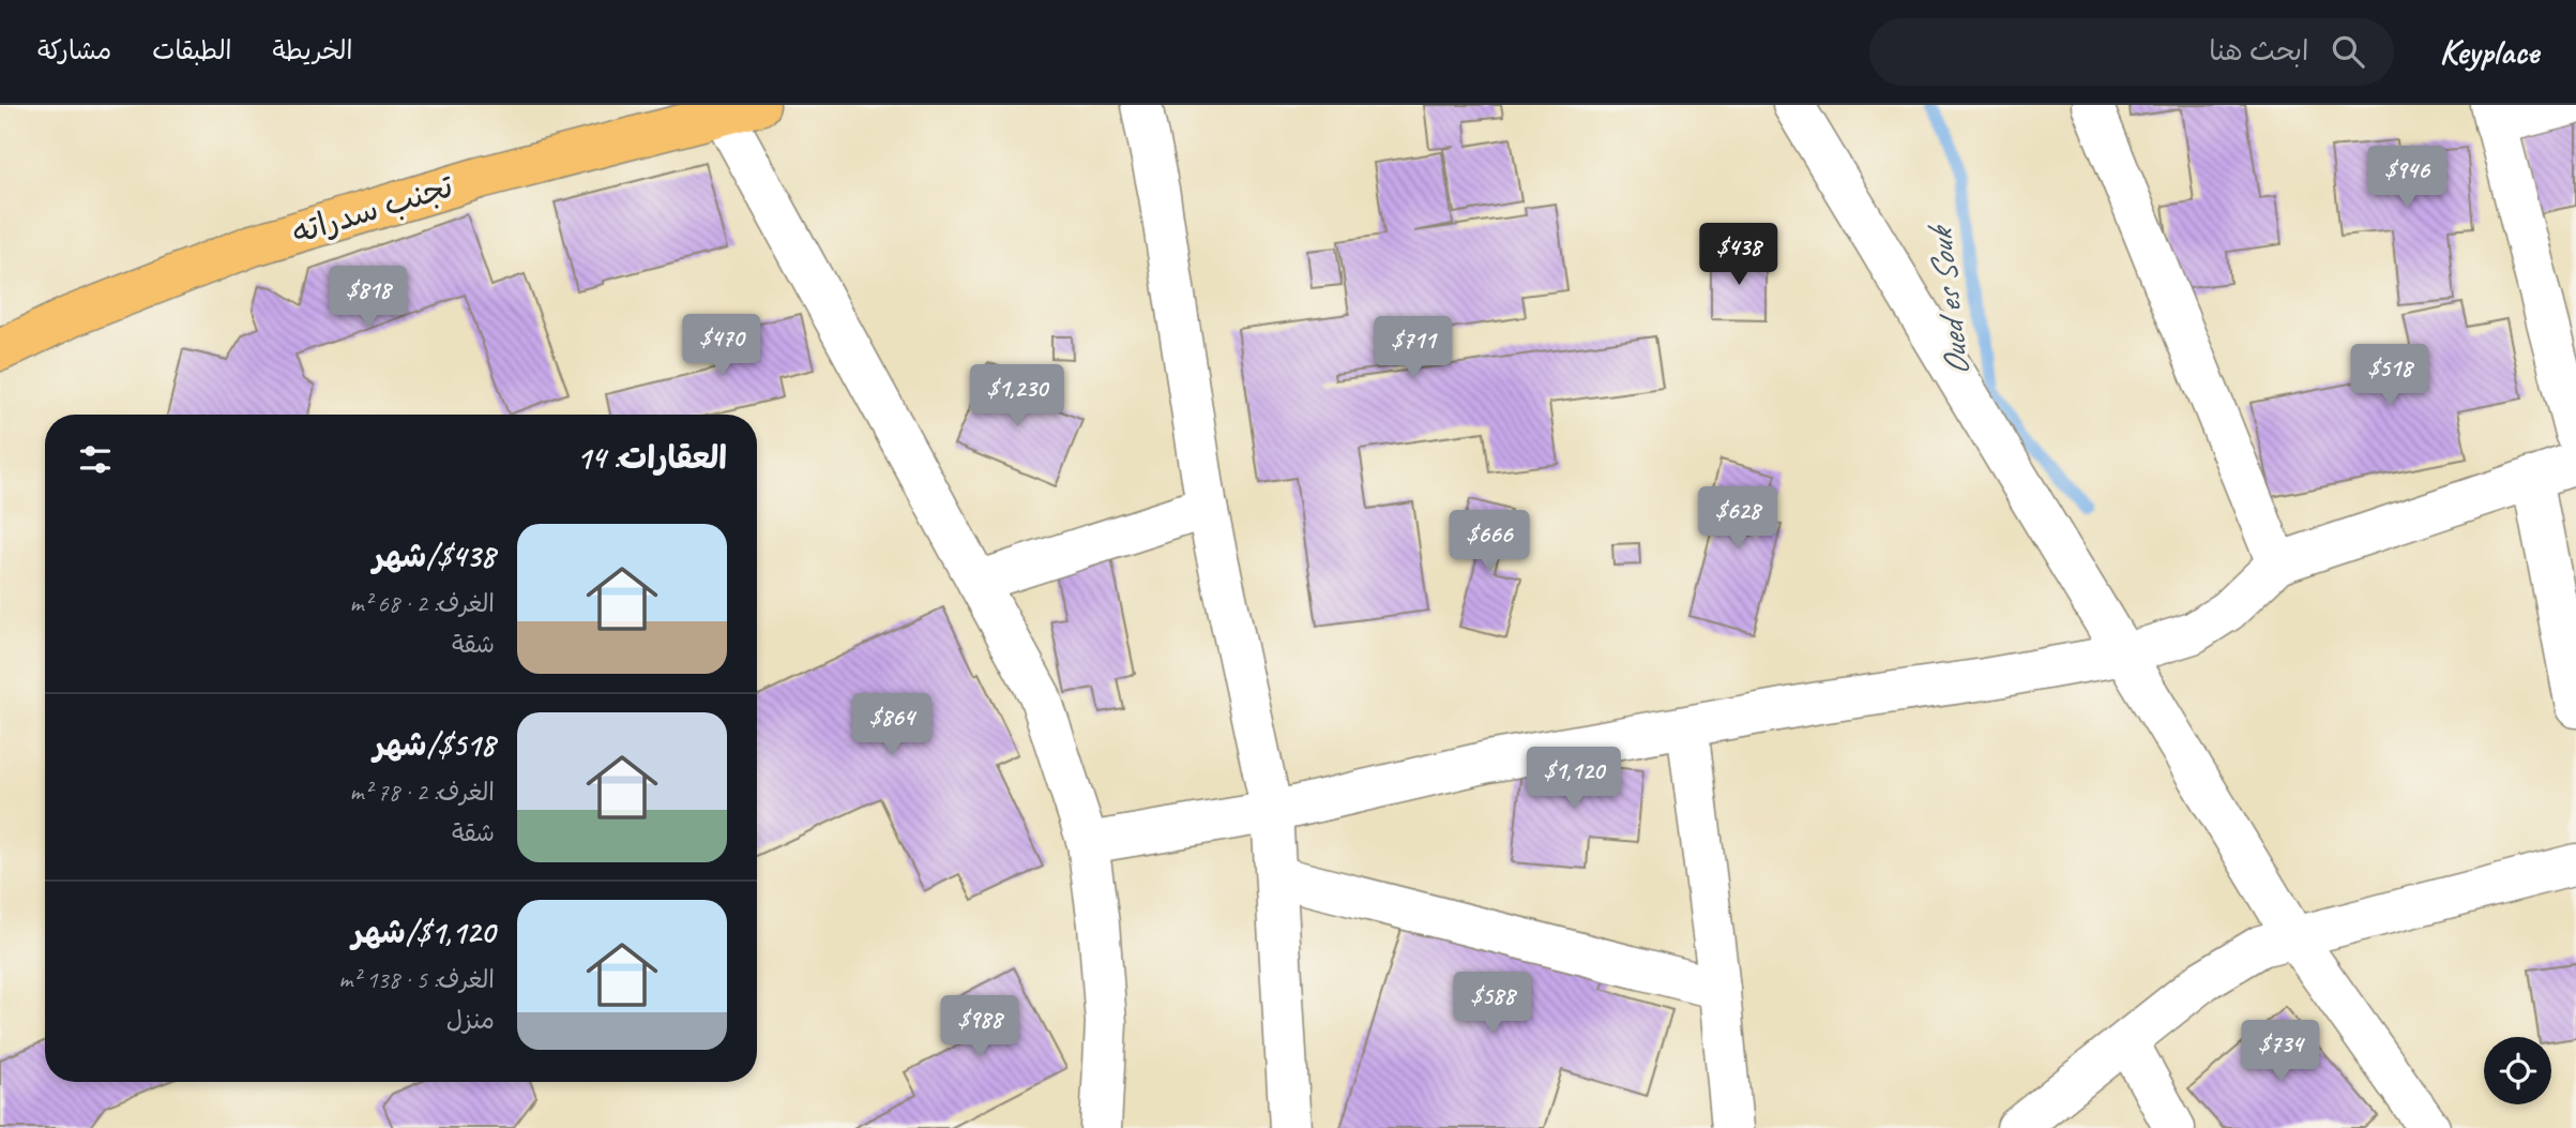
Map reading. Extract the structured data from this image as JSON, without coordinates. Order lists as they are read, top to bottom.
{
  "streets": {
    "highway": ["تجنب سدراته"]
  },
  "water": ["Oued es Souk"],
  "page": {
    "header": "Keyplace",
    "search": "ابحث هنا",
    "nav": ["الخريطة", "الطبقات", "مشاركة"],
    "price": [
      "$946",
      "$438",
      "$818",
      "$470",
      "$711",
      "$518",
      "$1,230",
      "$628",
      "$666",
      "$864",
      "$1,120",
      "$588",
      "$988",
      "$734"
    ],
    "heading": "العقارات: 14",
    "list": [
      {
        "name": "$438/شهر",
        "note": "الغرف: 2 · 68 m² · شقة"
      },
      {
        "name": "$518/شهر",
        "note": "الغرف: 2 · 78 m² · شقة"
      },
      {
        "name": "$1,120/شهر",
        "note": "الغرف: 5 · 138 m² · منزل"
      }
    ]
  }
}
